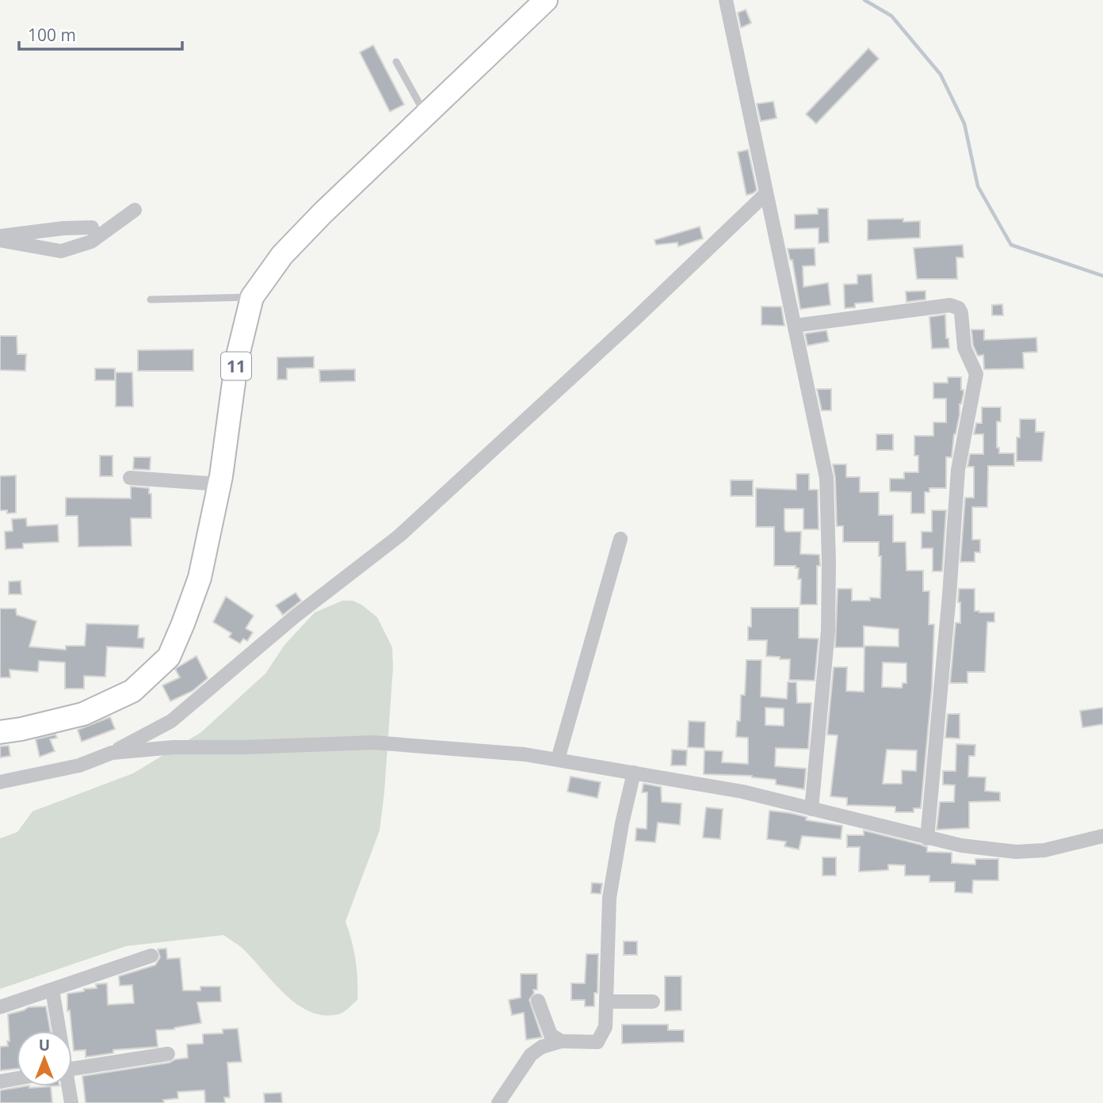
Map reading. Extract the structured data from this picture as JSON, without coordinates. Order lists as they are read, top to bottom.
{
  "streets": {
    "highway": ["11"]
  },
  "scale_bar": "100 m",
  "north": "top"
}
